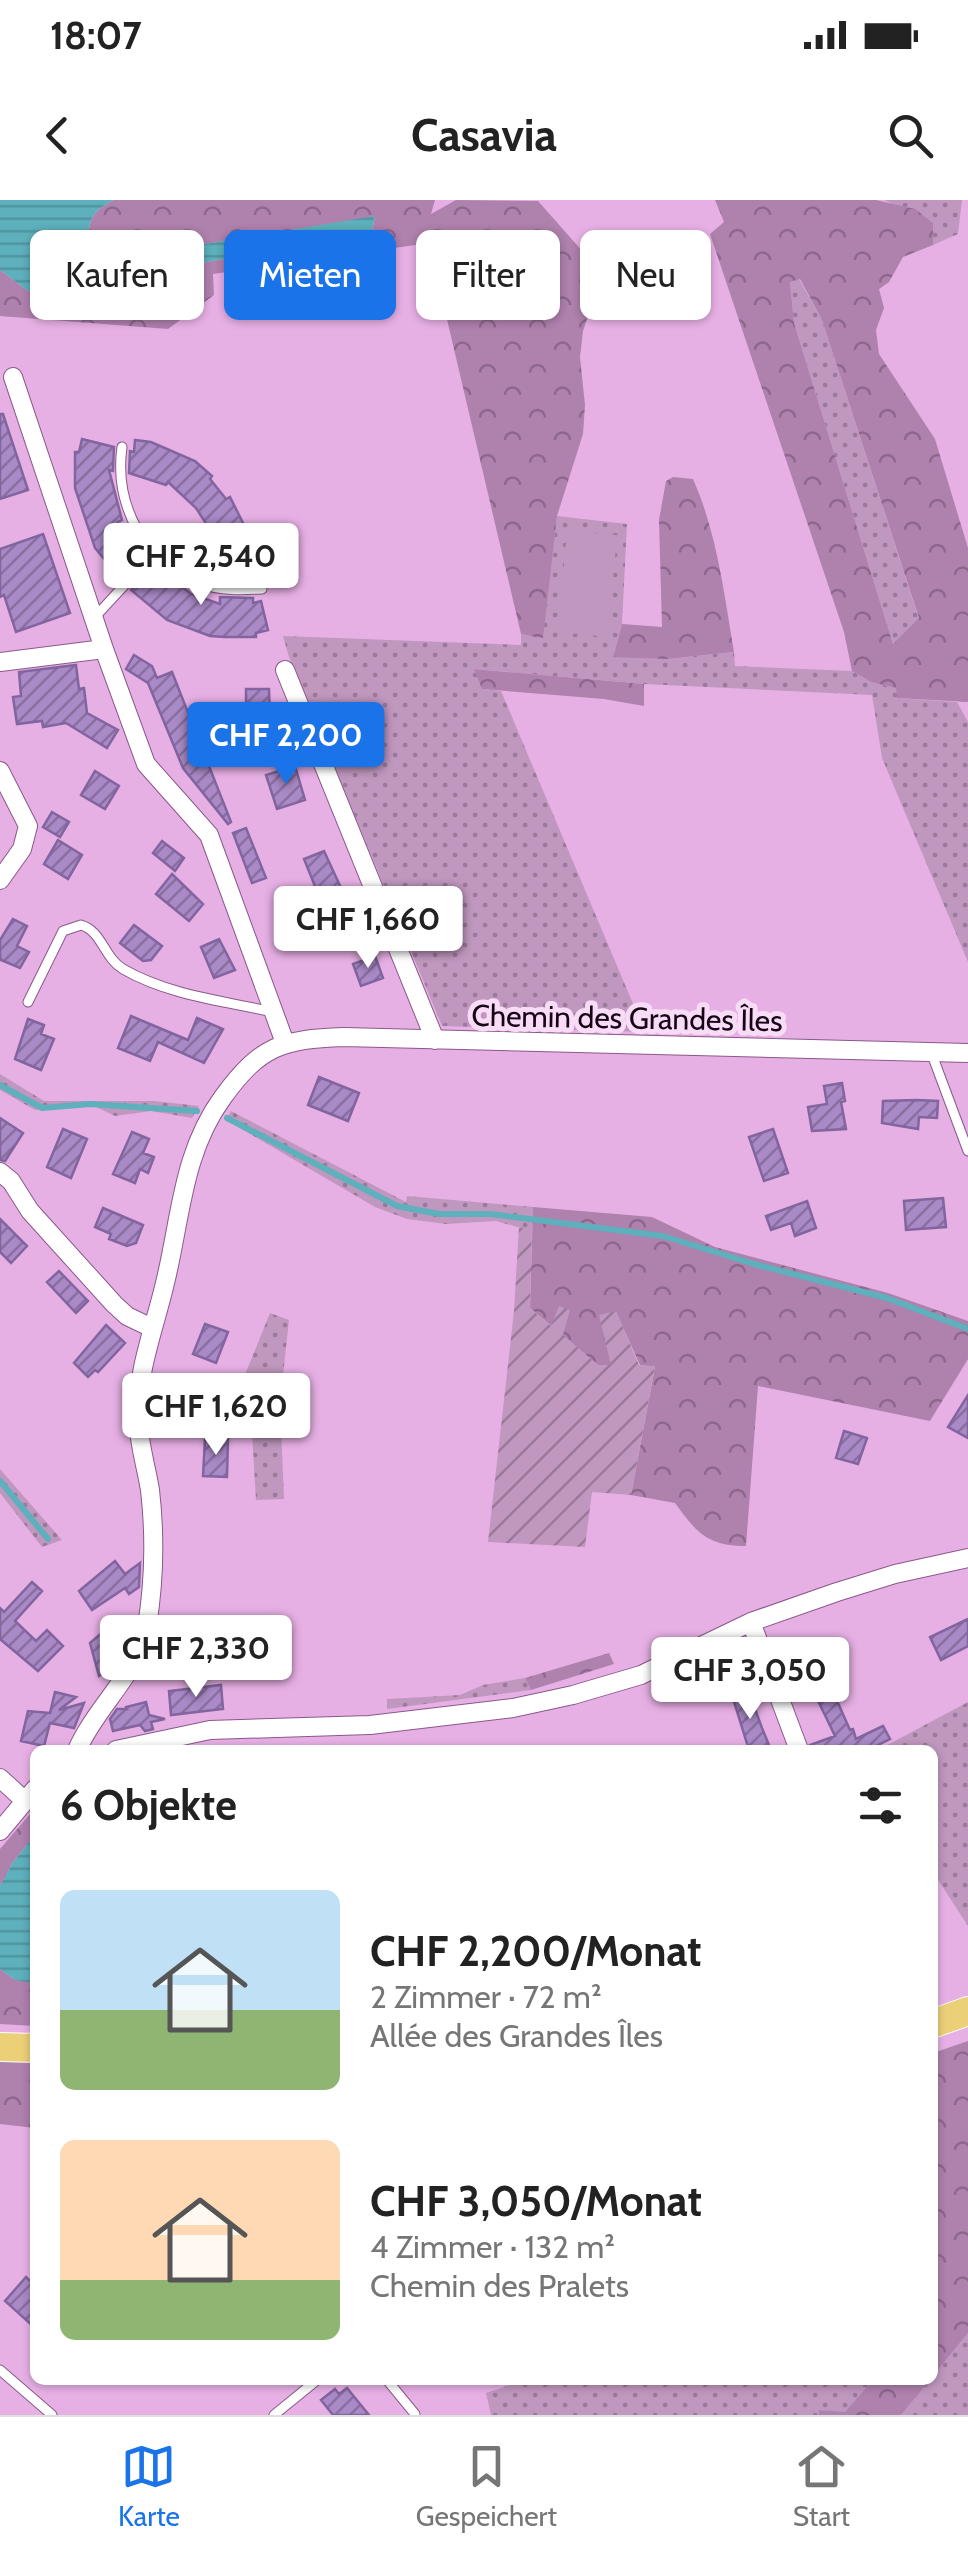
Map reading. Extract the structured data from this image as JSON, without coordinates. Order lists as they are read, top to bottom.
{
  "streets": {
    "street": ["Chemin des Grandes Îles"]
  },
  "page": {
    "status": "18:07",
    "header": "Casavia",
    "chip": [
      "Kaufen",
      "Mieten",
      "Filter",
      "Neu"
    ],
    "price": [
      "CHF 2,540",
      "CHF 2,200",
      "CHF 1,660",
      "CHF 1,620",
      "CHF 2,330",
      "CHF 3,050"
    ],
    "heading": "6 Objekte",
    "list": [
      {
        "name": "CHF 2,200/Monat",
        "note": "2 Zimmer · 72 m² · Allée des Grandes Îles"
      },
      {
        "name": "CHF 3,050/Monat",
        "note": "4 Zimmer · 132 m² · Chemin des Pralets"
      }
    ],
    "tabs": ["Karte", "Gespeichert", "Start"]
  }
}
